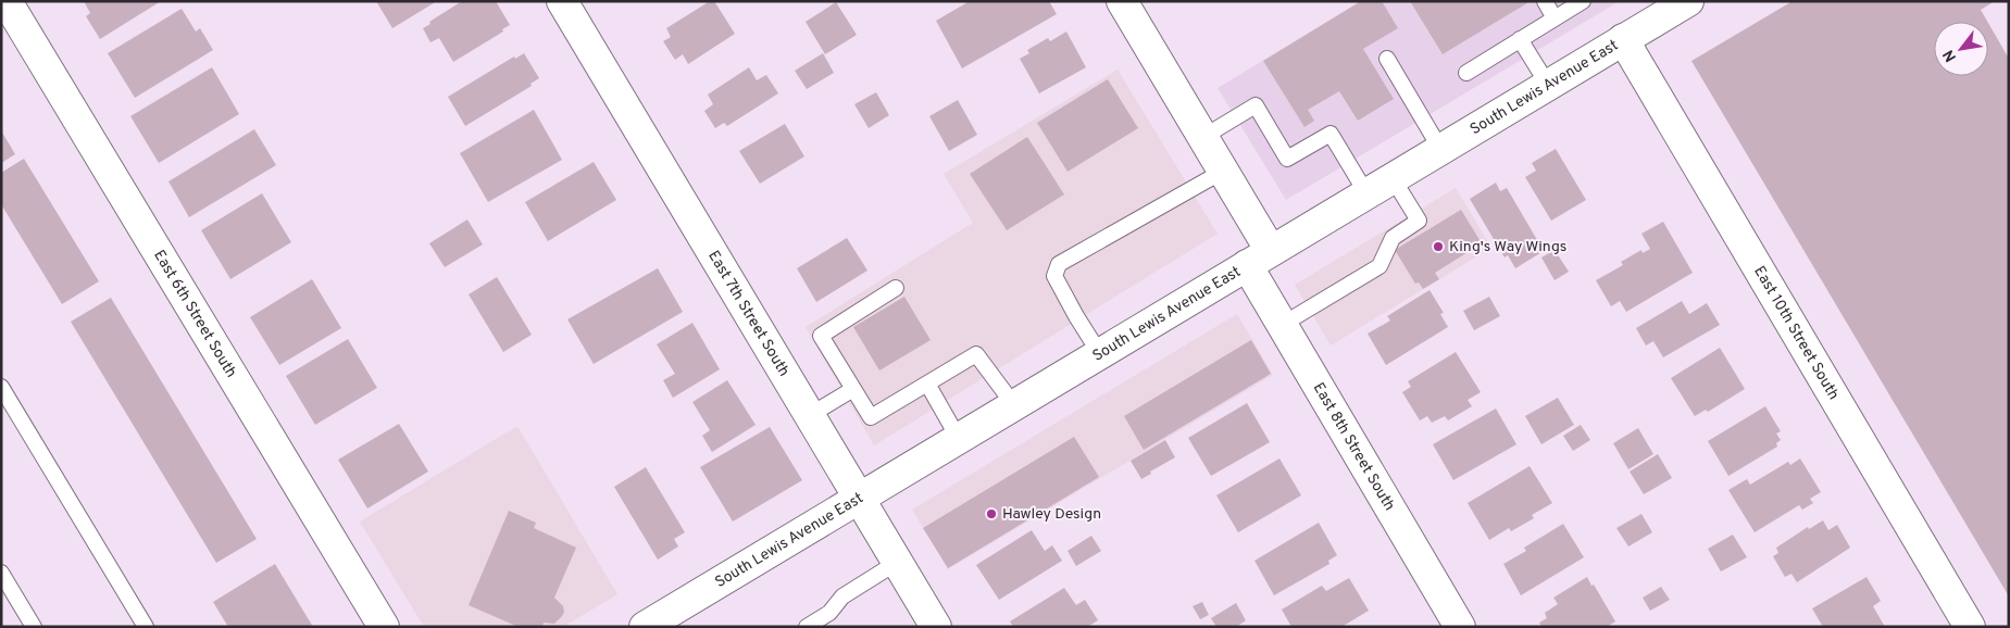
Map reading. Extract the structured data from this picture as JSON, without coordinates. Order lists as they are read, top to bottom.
{
  "streets": {
    "street": [
      "South Lewis Avenue East",
      "East 6th Street South",
      "East 7th Street South",
      "East 10th Street South",
      "East 8th Street South"
    ]
  },
  "crossings": [
    ["South Lewis Avenue East", "East 7th Street South"],
    ["South Lewis Avenue East", "East 10th Street South"],
    ["South Lewis Avenue East", "East 8th Street South"]
  ],
  "places": ["King's Way Wings", "Hawley Design"],
  "north": "bottom left"
}
